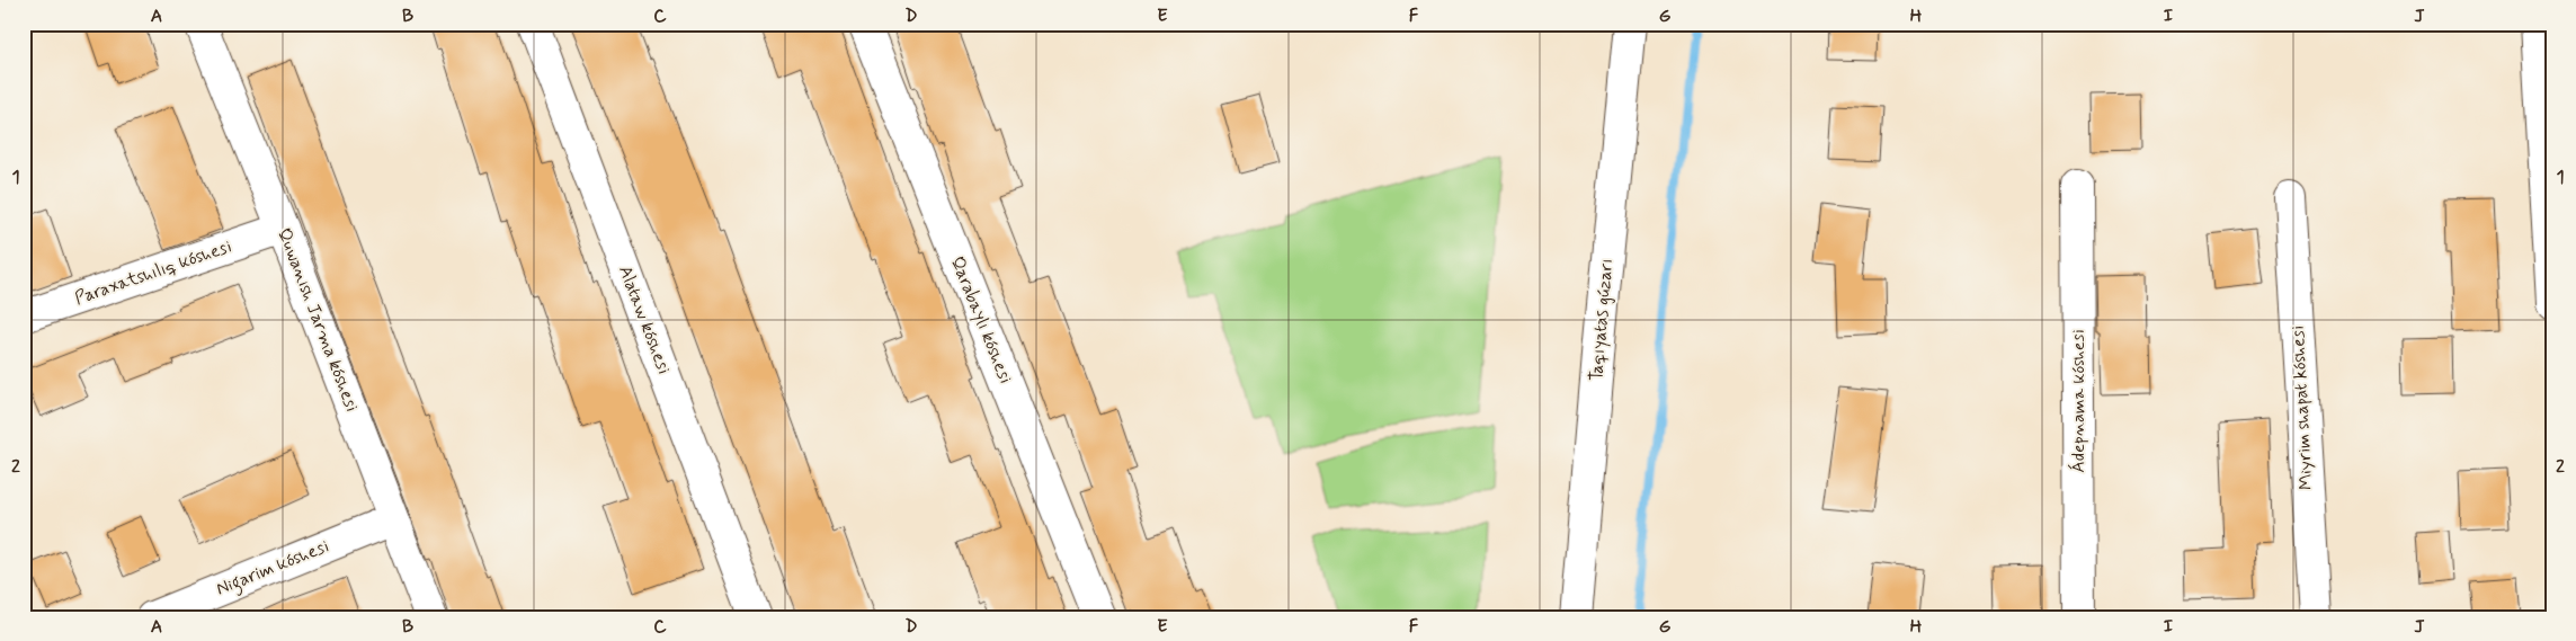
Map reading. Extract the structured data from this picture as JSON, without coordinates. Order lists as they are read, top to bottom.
{
  "streets": {
    "main road": [
      "Paraxatshılıq kóshesi",
      "Quwanısh Jarma kóshesi",
      "Alataw kóshesi",
      "Qarabaylı kóshesi",
      "Taqıyatas gúzarı",
      "Ádepnama kóshesi",
      "Miyrim shapat kóshesi",
      "Nigarim kóshesi"
    ]
  },
  "crossings": [
    ["Paraxatshılıq kóshesi", "Quwanısh Jarma kóshesi"],
    ["Quwanısh Jarma kóshesi", "Nigarim kóshesi"]
  ],
  "grid": {
    "columns": [
      "A",
      "B",
      "C",
      "D",
      "E",
      "F",
      "G",
      "H",
      "I",
      "J"
    ],
    "rows": ["1", "2"]
  }
}
